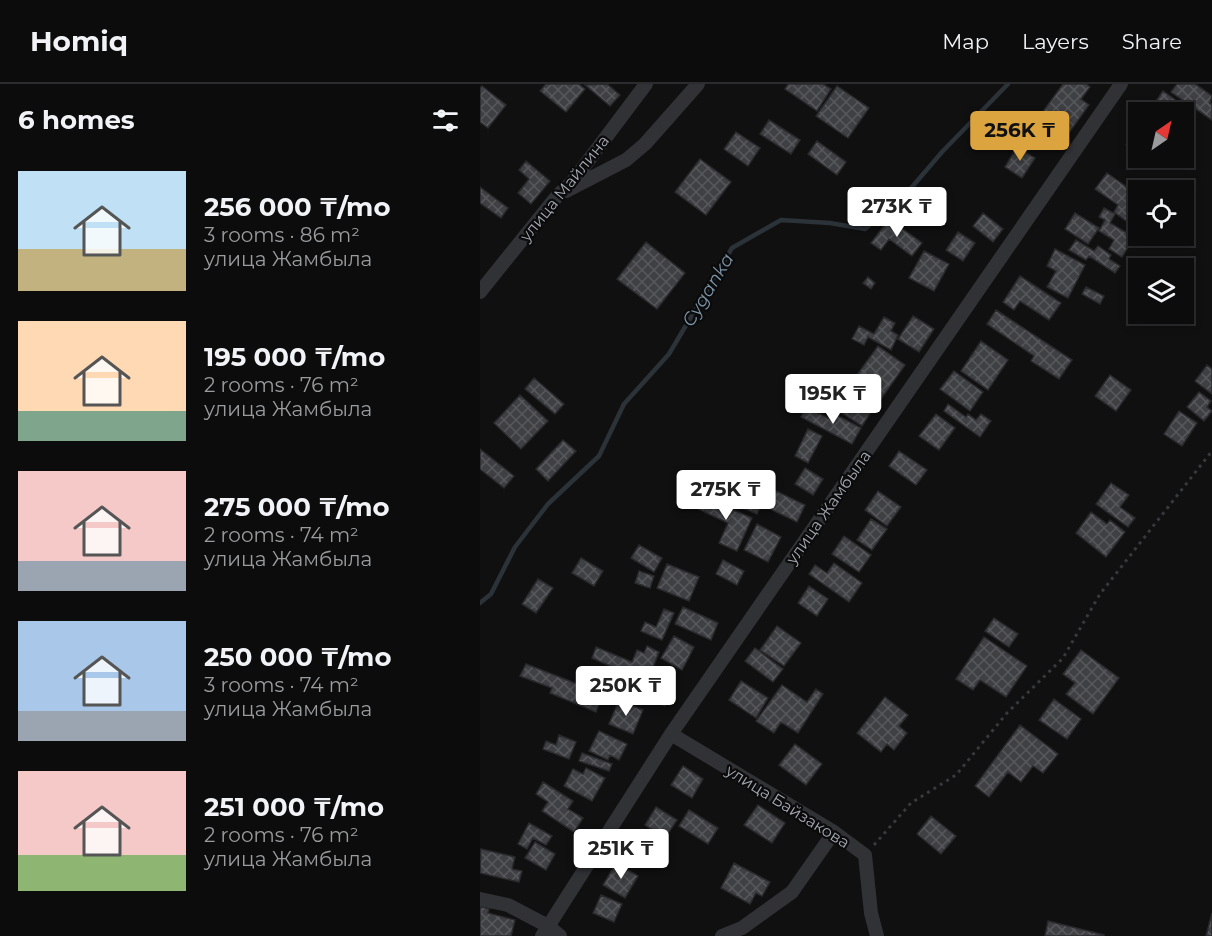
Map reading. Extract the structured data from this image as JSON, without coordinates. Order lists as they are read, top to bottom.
{
  "streets": {
    "street": ["улица Майлина", "улица Жамбыла", "улица Байзакова"]
  },
  "crossings": [
    ["улица Жамбыла", "улица Байзакова"]
  ],
  "water": ["Cyganka"],
  "north": "top right",
  "page": {
    "header": "Homiq",
    "nav": ["Map", "Layers", "Share"],
    "heading": "6 homes",
    "price": [
      "256K ₸",
      "273K ₸",
      "195K ₸",
      "275K ₸",
      "250K ₸",
      "251K ₸"
    ],
    "list": [
      {
        "name": "256 000 ₸/mo",
        "note": "3 rooms · 86 m² · улица Жамбыла"
      },
      {
        "name": "195 000 ₸/mo",
        "note": "2 rooms · 76 m² · улица Жамбыла"
      },
      {
        "name": "275 000 ₸/mo",
        "note": "2 rooms · 74 m² · улица Жамбыла"
      },
      {
        "name": "250 000 ₸/mo",
        "note": "3 rooms · 74 m² · улица Жамбыла"
      },
      {
        "name": "251 000 ₸/mo",
        "note": "2 rooms · 76 m² · улица Жамбыла"
      }
    ]
  }
}
